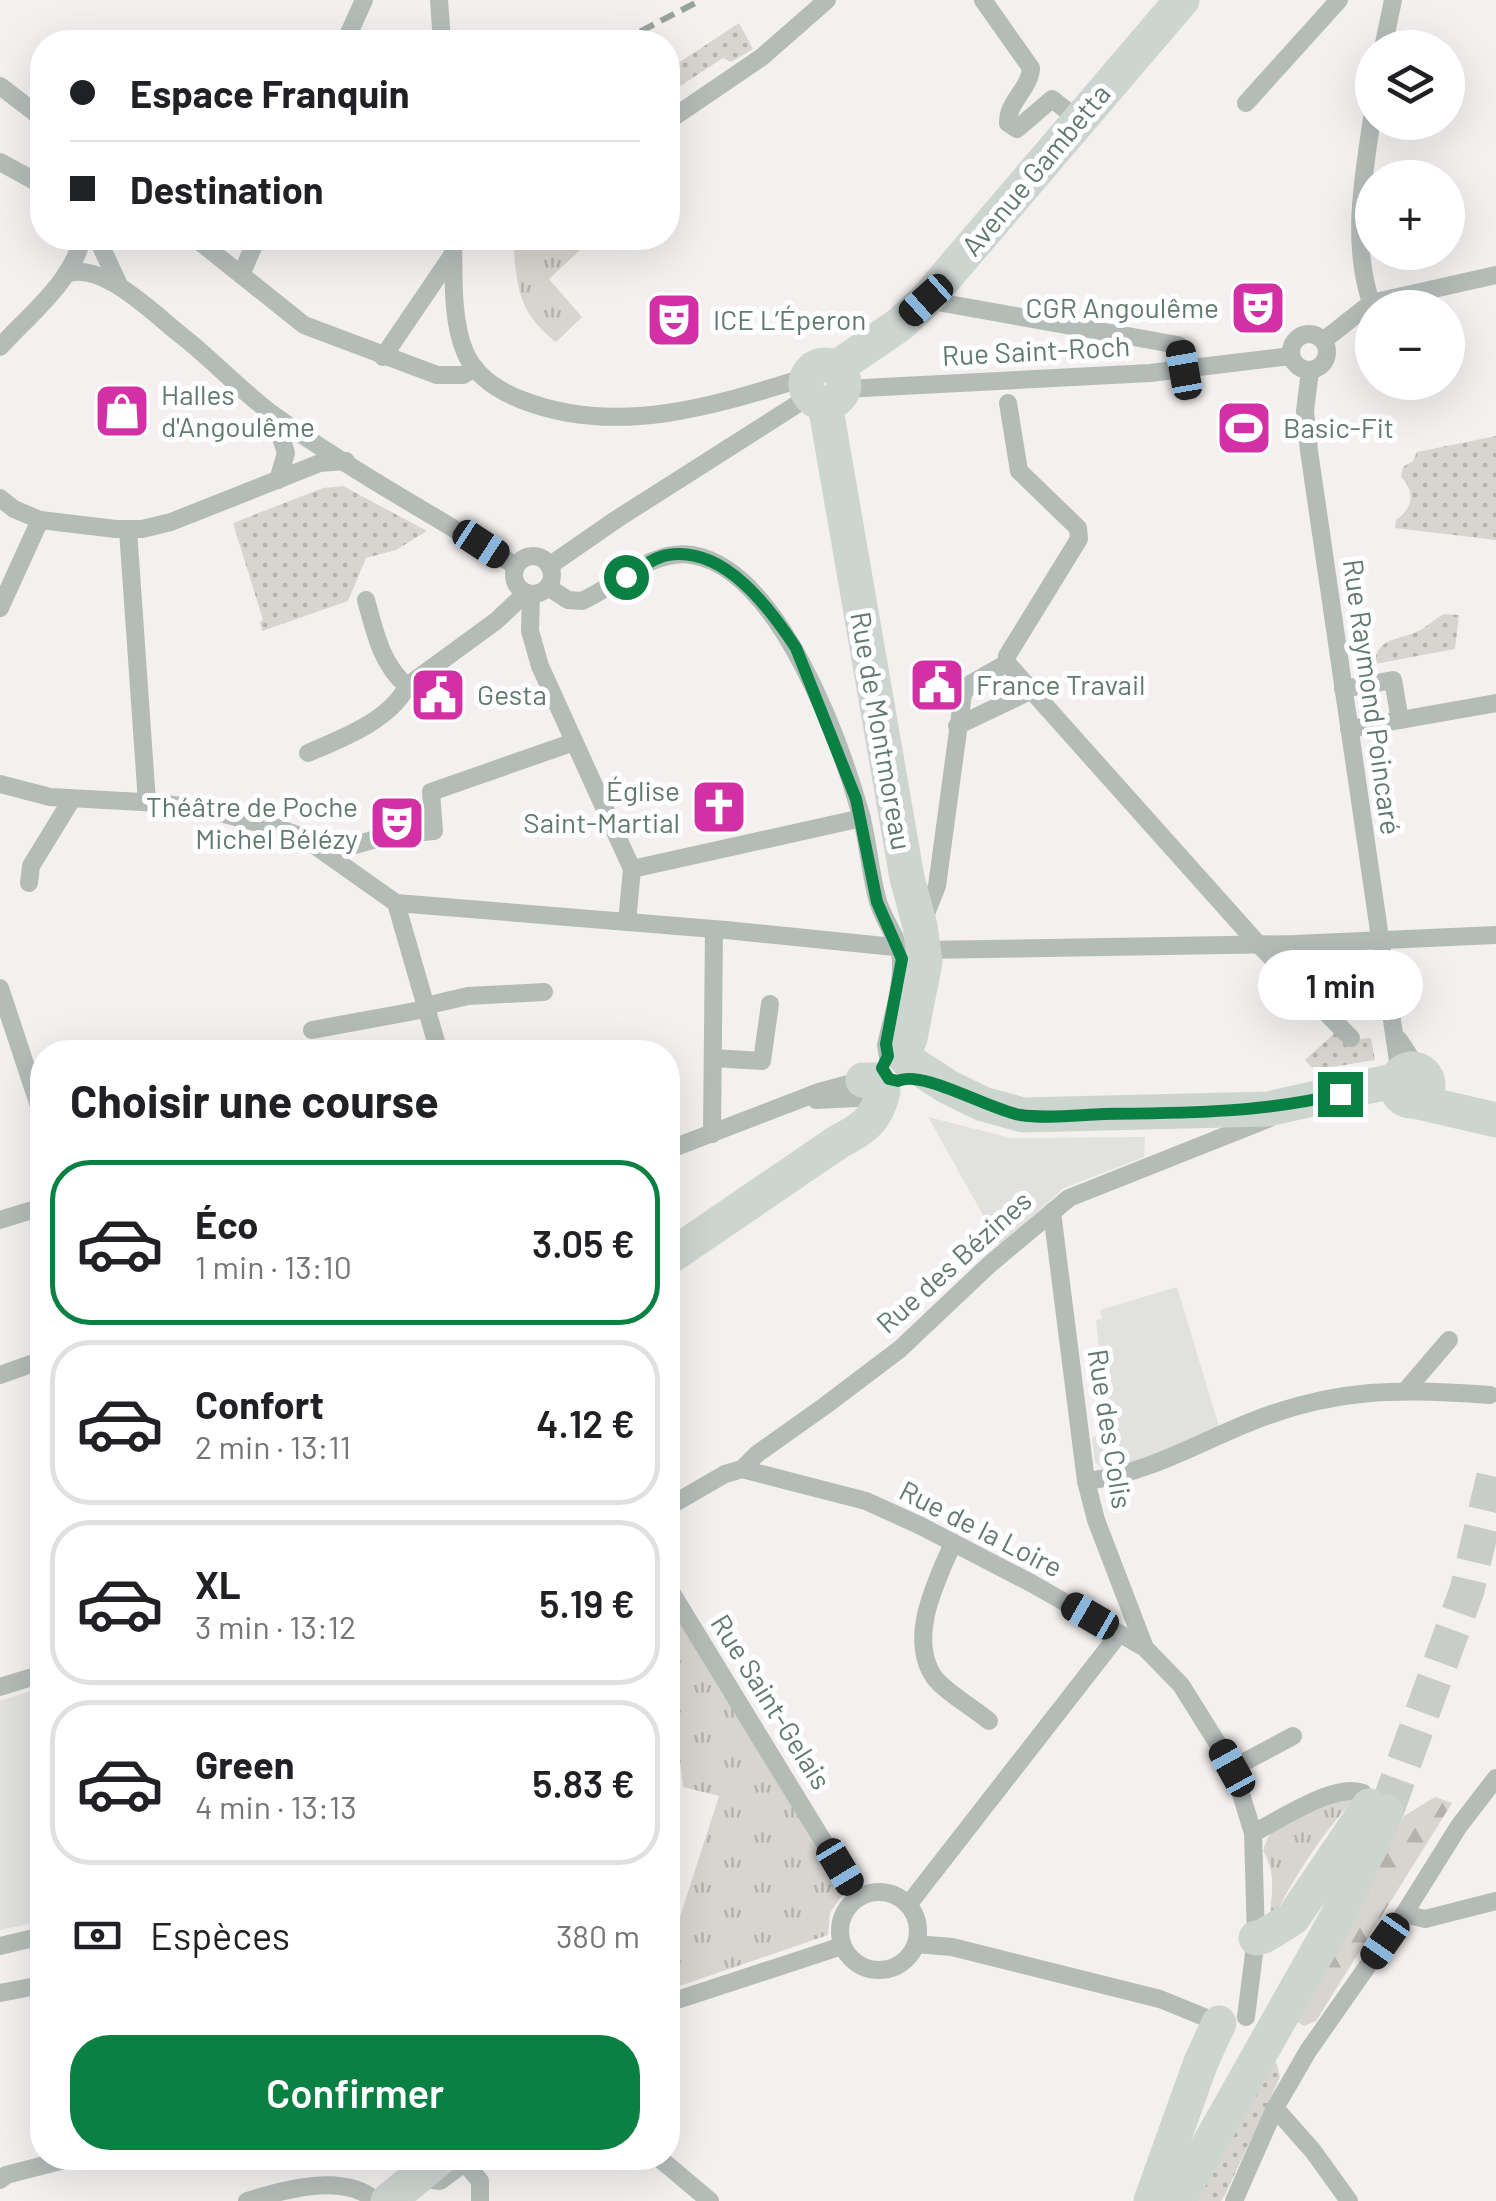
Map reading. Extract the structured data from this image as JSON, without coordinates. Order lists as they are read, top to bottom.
{
  "streets": {
    "main road": ["Avenue Gambetta", "Rue de Montmoreau"],
    "street": [
      "Rue Saint-Roch",
      "Rue Raymond Poincaré",
      "Rue des Bézines",
      "Rue des Colis",
      "Rue de la Loire",
      "Rue Saint-Gelais"
    ]
  },
  "crossings": [
    ["Avenue Gambetta", "Rue Saint-Roch"],
    ["Avenue Gambetta", "Rue de Montmoreau"],
    ["Rue Saint-Roch", "Rue Raymond Poincaré"],
    ["Rue Saint-Roch", "Rue de Montmoreau"],
    ["Rue des Bézines", "Rue des Colis"],
    ["Rue des Bézines", "Rue de la Loire"],
    ["Rue des Colis", "Rue de la Loire"]
  ],
  "places": {
    "theatre": ["CGR Angoulême", "ICE L’Éperon", "Théâtre de Poche Michel Bélézy"],
    "shop": ["Halles d'Angoulême"],
    "sports": ["Basic-Fit"],
    "public building": ["France Travail", "Gesta"],
    "church": ["Église Saint-Martial"]
  },
  "page": {
    "map_buttons": ["+", "−"],
    "banner": ["Espace Franquin", "Destination"],
    "bubble": "1 min",
    "heading": "Choisir une course",
    "list": [
      {
        "name": "Éco",
        "note": "1 min · 13:10",
        "value": "3.05 €"
      },
      {
        "name": "Confort",
        "note": "2 min · 13:11",
        "value": "4.12 €"
      },
      {
        "name": "XL",
        "note": "3 min · 13:12",
        "value": "5.19 €"
      },
      {
        "name": "Green",
        "note": "4 min · 13:13",
        "value": "5.83 €"
      }
    ],
    "pay": ["Espèces", "380 m"],
    "buttons": "Confirmer"
  }
}
